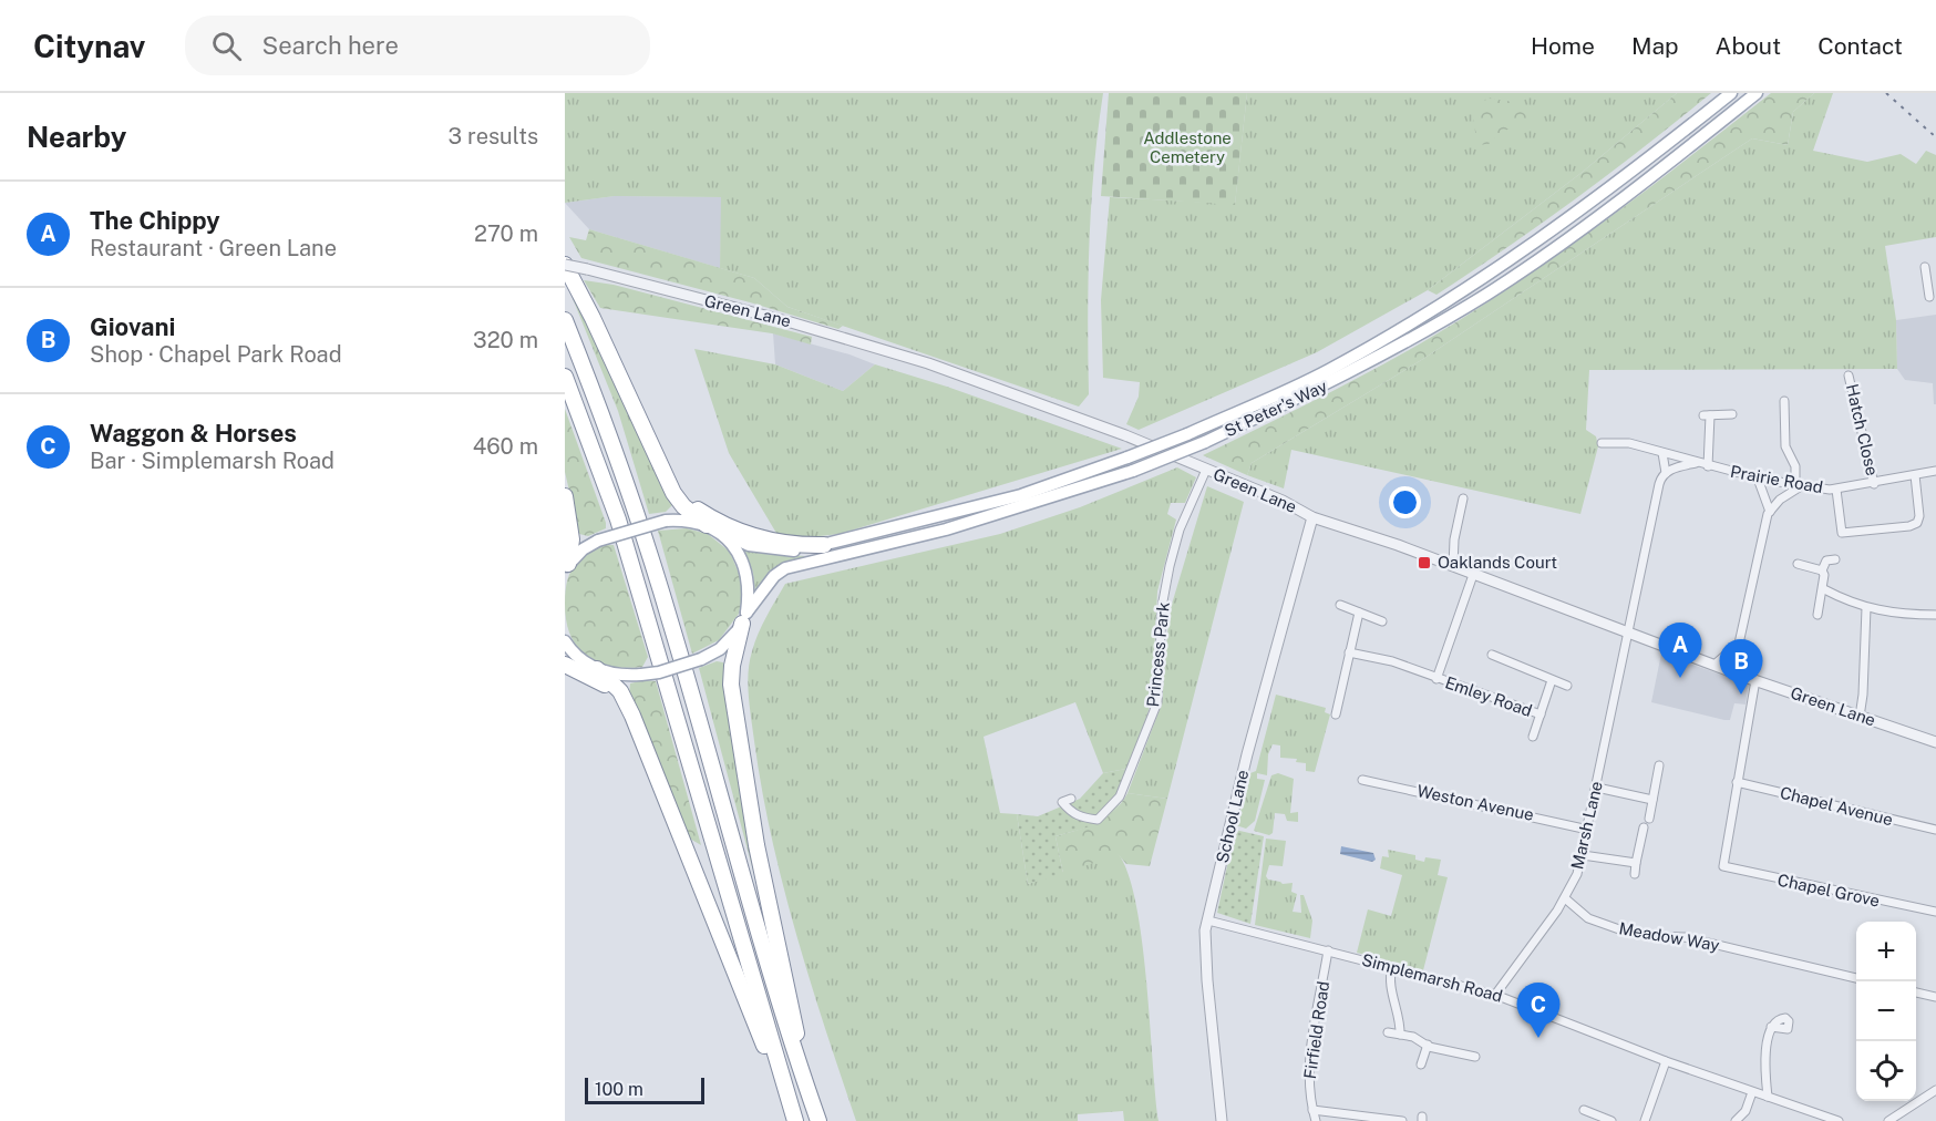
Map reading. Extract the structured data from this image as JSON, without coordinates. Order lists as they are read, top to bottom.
{
  "streets": {
    "main road": ["St Peter's Way"],
    "street": [
      "Green Lane",
      "Hatch Close",
      "Prairie Road",
      "Princess Park",
      "Emley Road",
      "Weston Avenue",
      "Chapel Avenue",
      "School Lane",
      "Marsh Lane",
      "Chapel Grove",
      "Meadow Way",
      "Simplemarsh Road",
      "Firfield Road"
    ]
  },
  "crossings": [
    ["Green Lane", "Princess Park"],
    ["Green Lane", "Emley Road"],
    ["Green Lane", "School Lane"],
    ["Green Lane", "Marsh Lane"],
    ["Hatch Close", "Prairie Road"],
    ["Weston Avenue", "Marsh Lane"],
    ["Chapel Avenue", "Chapel Grove"],
    ["School Lane", "Simplemarsh Road"],
    ["Marsh Lane", "Meadow Way"],
    ["Marsh Lane", "Simplemarsh Road"],
    ["Simplemarsh Road", "Firfield Road"]
  ],
  "parks": ["Addlestone Cemetery"],
  "places": {
    "transit": ["Oaklands Court"]
  },
  "scale_bar": "100 m",
  "page": {
    "header": "Citynav",
    "search": "Search here",
    "nav": [
      "Home",
      "Map",
      "About",
      "Contact"
    ],
    "heading": ["Nearby", "3 results"],
    "list": [
      {
        "mark": "A",
        "name": "The Chippy",
        "note": "Restaurant · Green Lane",
        "value": "270 m"
      },
      {
        "mark": "B",
        "name": "Giovani",
        "note": "Shop · Chapel Park Road",
        "value": "320 m"
      },
      {
        "mark": "C",
        "name": "Waggon & Horses",
        "note": "Bar · Simplemarsh Road",
        "value": "460 m"
      }
    ],
    "pins": ["A", "B", "C"],
    "map_buttons": ["+", "−"],
    "scale": "100 m"
  }
}
